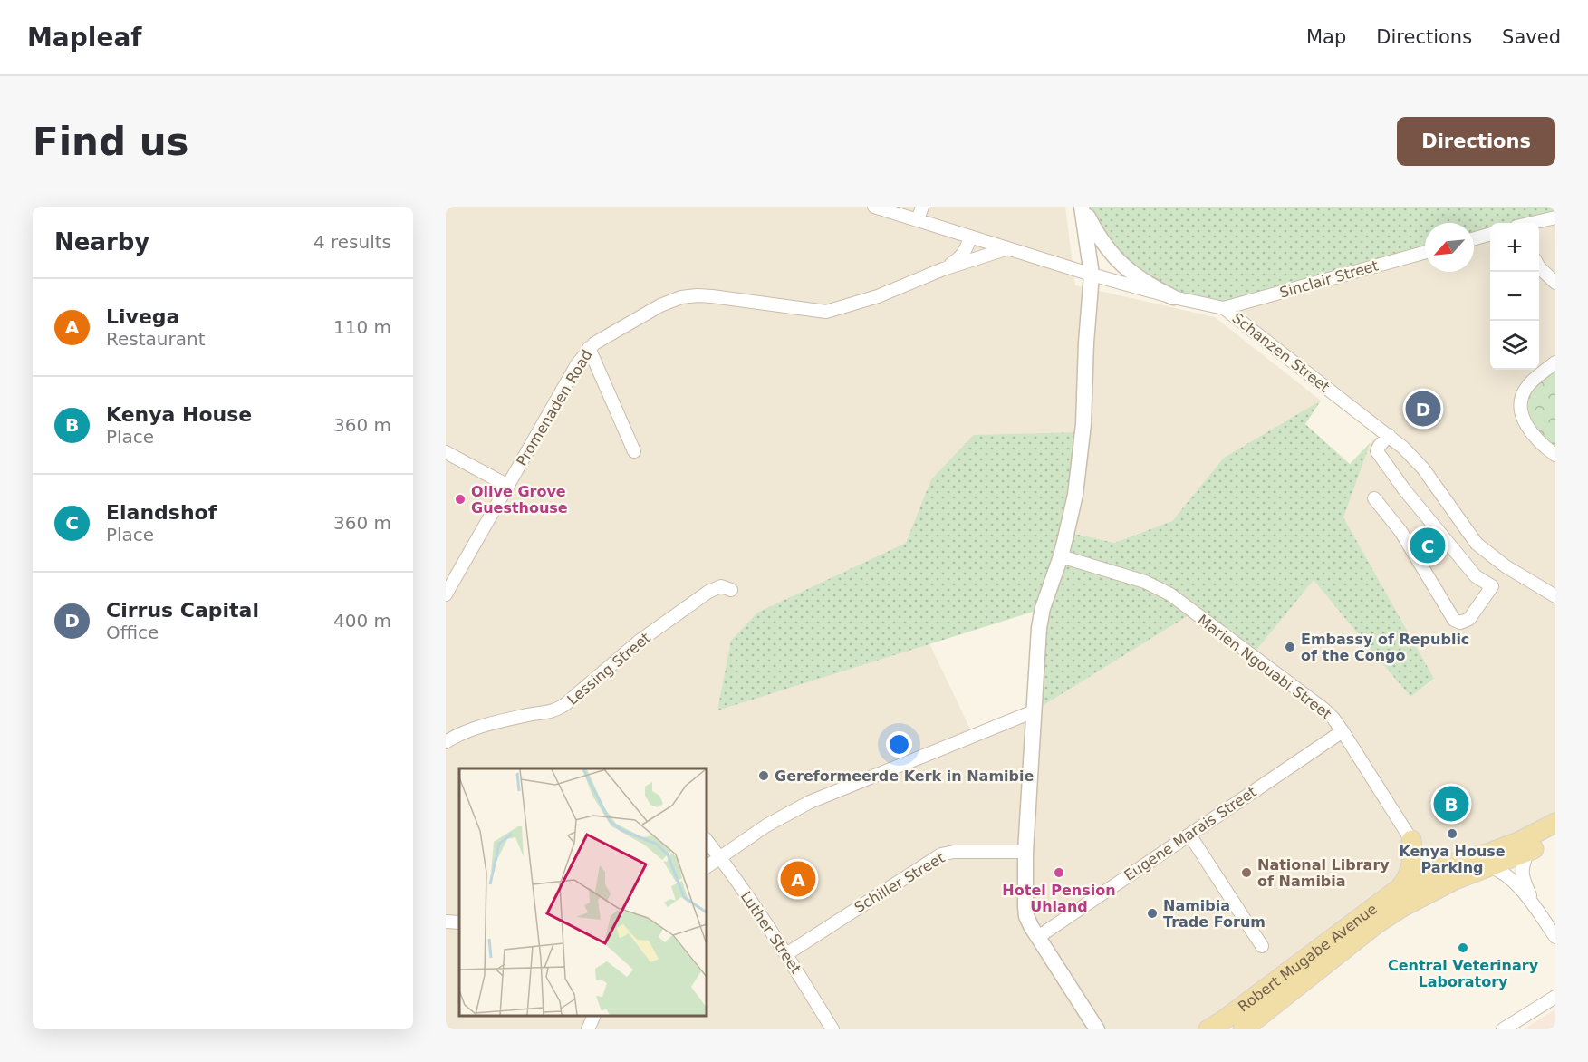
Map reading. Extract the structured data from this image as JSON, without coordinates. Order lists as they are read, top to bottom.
{
  "streets": {
    "main road": ["Robert Mugabe Avenue"],
    "street": [
      "Sinclair Street",
      "Schanzen Street",
      "Promenaden Road",
      "Marien Ngouabi Street",
      "Lessing Street",
      "Eugene Marais Street",
      "Schiller Street",
      "Luther Street"
    ]
  },
  "crossings": [
    ["Sinclair Street", "Schanzen Street"],
    ["Schanzen Street", "Promenaden Road"],
    ["Marien Ngouabi Street", "Eugene Marais Street"],
    ["Marien Ngouabi Street", "Robert Mugabe Avenue"],
    ["Schiller Street", "Luther Street"]
  ],
  "places": [
    "Olive Grove Guesthouse",
    "Embassy of Republic of the Congo",
    "Gereformeerde Kerk in Namibie",
    "Kenya House Parking",
    "Hotel Pension Uhland",
    "National Library of Namibia",
    "Namibia Trade Forum",
    "Central Veterinary Laboratory"
  ],
  "north": "bottom left",
  "page": {
    "header": "Mapleaf",
    "nav": ["Map", "Directions", "Saved"],
    "buttons": "Directions",
    "title": "Find us",
    "heading": ["Nearby", "4 results"],
    "map_buttons": ["+", "−"],
    "list": [
      {
        "mark": "A",
        "name": "Livega",
        "note": "Restaurant",
        "value": "110 m"
      },
      {
        "mark": "B",
        "name": "Kenya House",
        "note": "Place",
        "value": "360 m"
      },
      {
        "mark": "C",
        "name": "Elandshof",
        "note": "Place",
        "value": "360 m"
      },
      {
        "mark": "D",
        "name": "Cirrus Capital",
        "note": "Office",
        "value": "400 m"
      }
    ],
    "pins": [
      "D",
      "C",
      "B",
      "A"
    ]
  }
}
